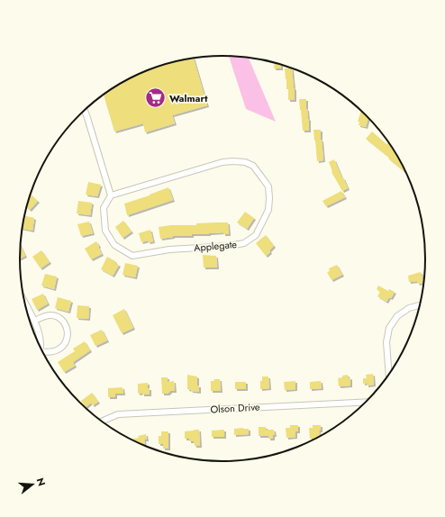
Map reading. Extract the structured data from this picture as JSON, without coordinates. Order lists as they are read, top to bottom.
{
  "streets": {
    "street": ["Applegate", "Olson Drive"]
  },
  "places": {
    "supermarket": ["Walmart"]
  },
  "north": "right"
}
